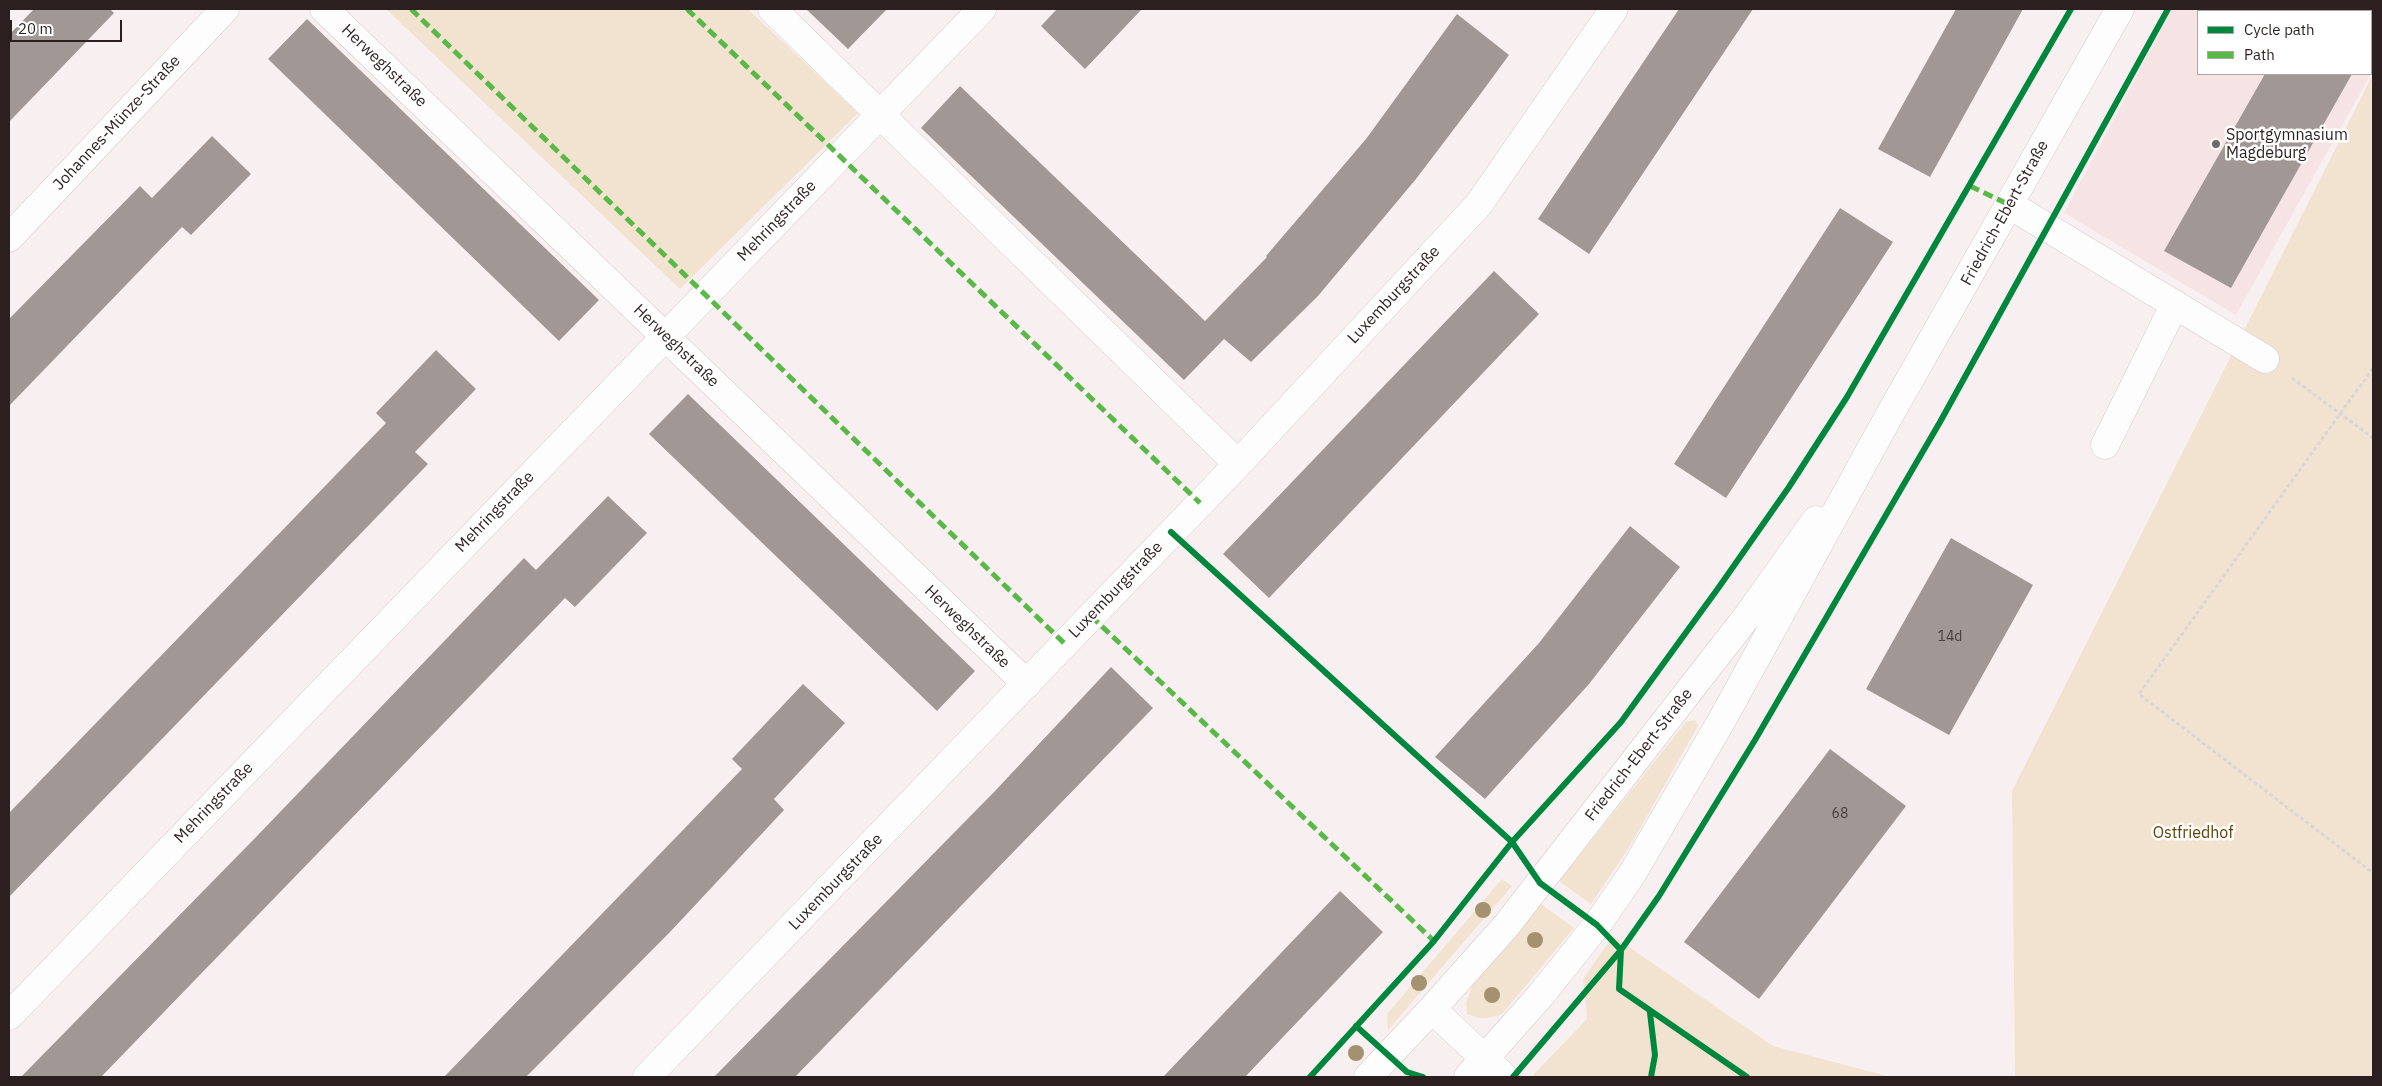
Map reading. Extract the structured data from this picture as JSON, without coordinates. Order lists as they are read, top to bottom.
{
  "streets": {
    "street": [
      "Herweghstraße",
      "Johannes-Münze-Straße",
      "Friedrich-Ebert-Straße",
      "Mehringstraße",
      "Luxemburgstraße"
    ]
  },
  "crossings": [
    ["Herweghstraße", "Mehringstraße"],
    ["Herweghstraße", "Luxemburgstraße"]
  ],
  "parks": ["Ostfriedhof"],
  "places": ["Sportgymnasium Magdeburg"],
  "house_numbers": ["14d", "68"],
  "legend": ["Cycle path", "Path"],
  "scale_bar": "20 m"
}
